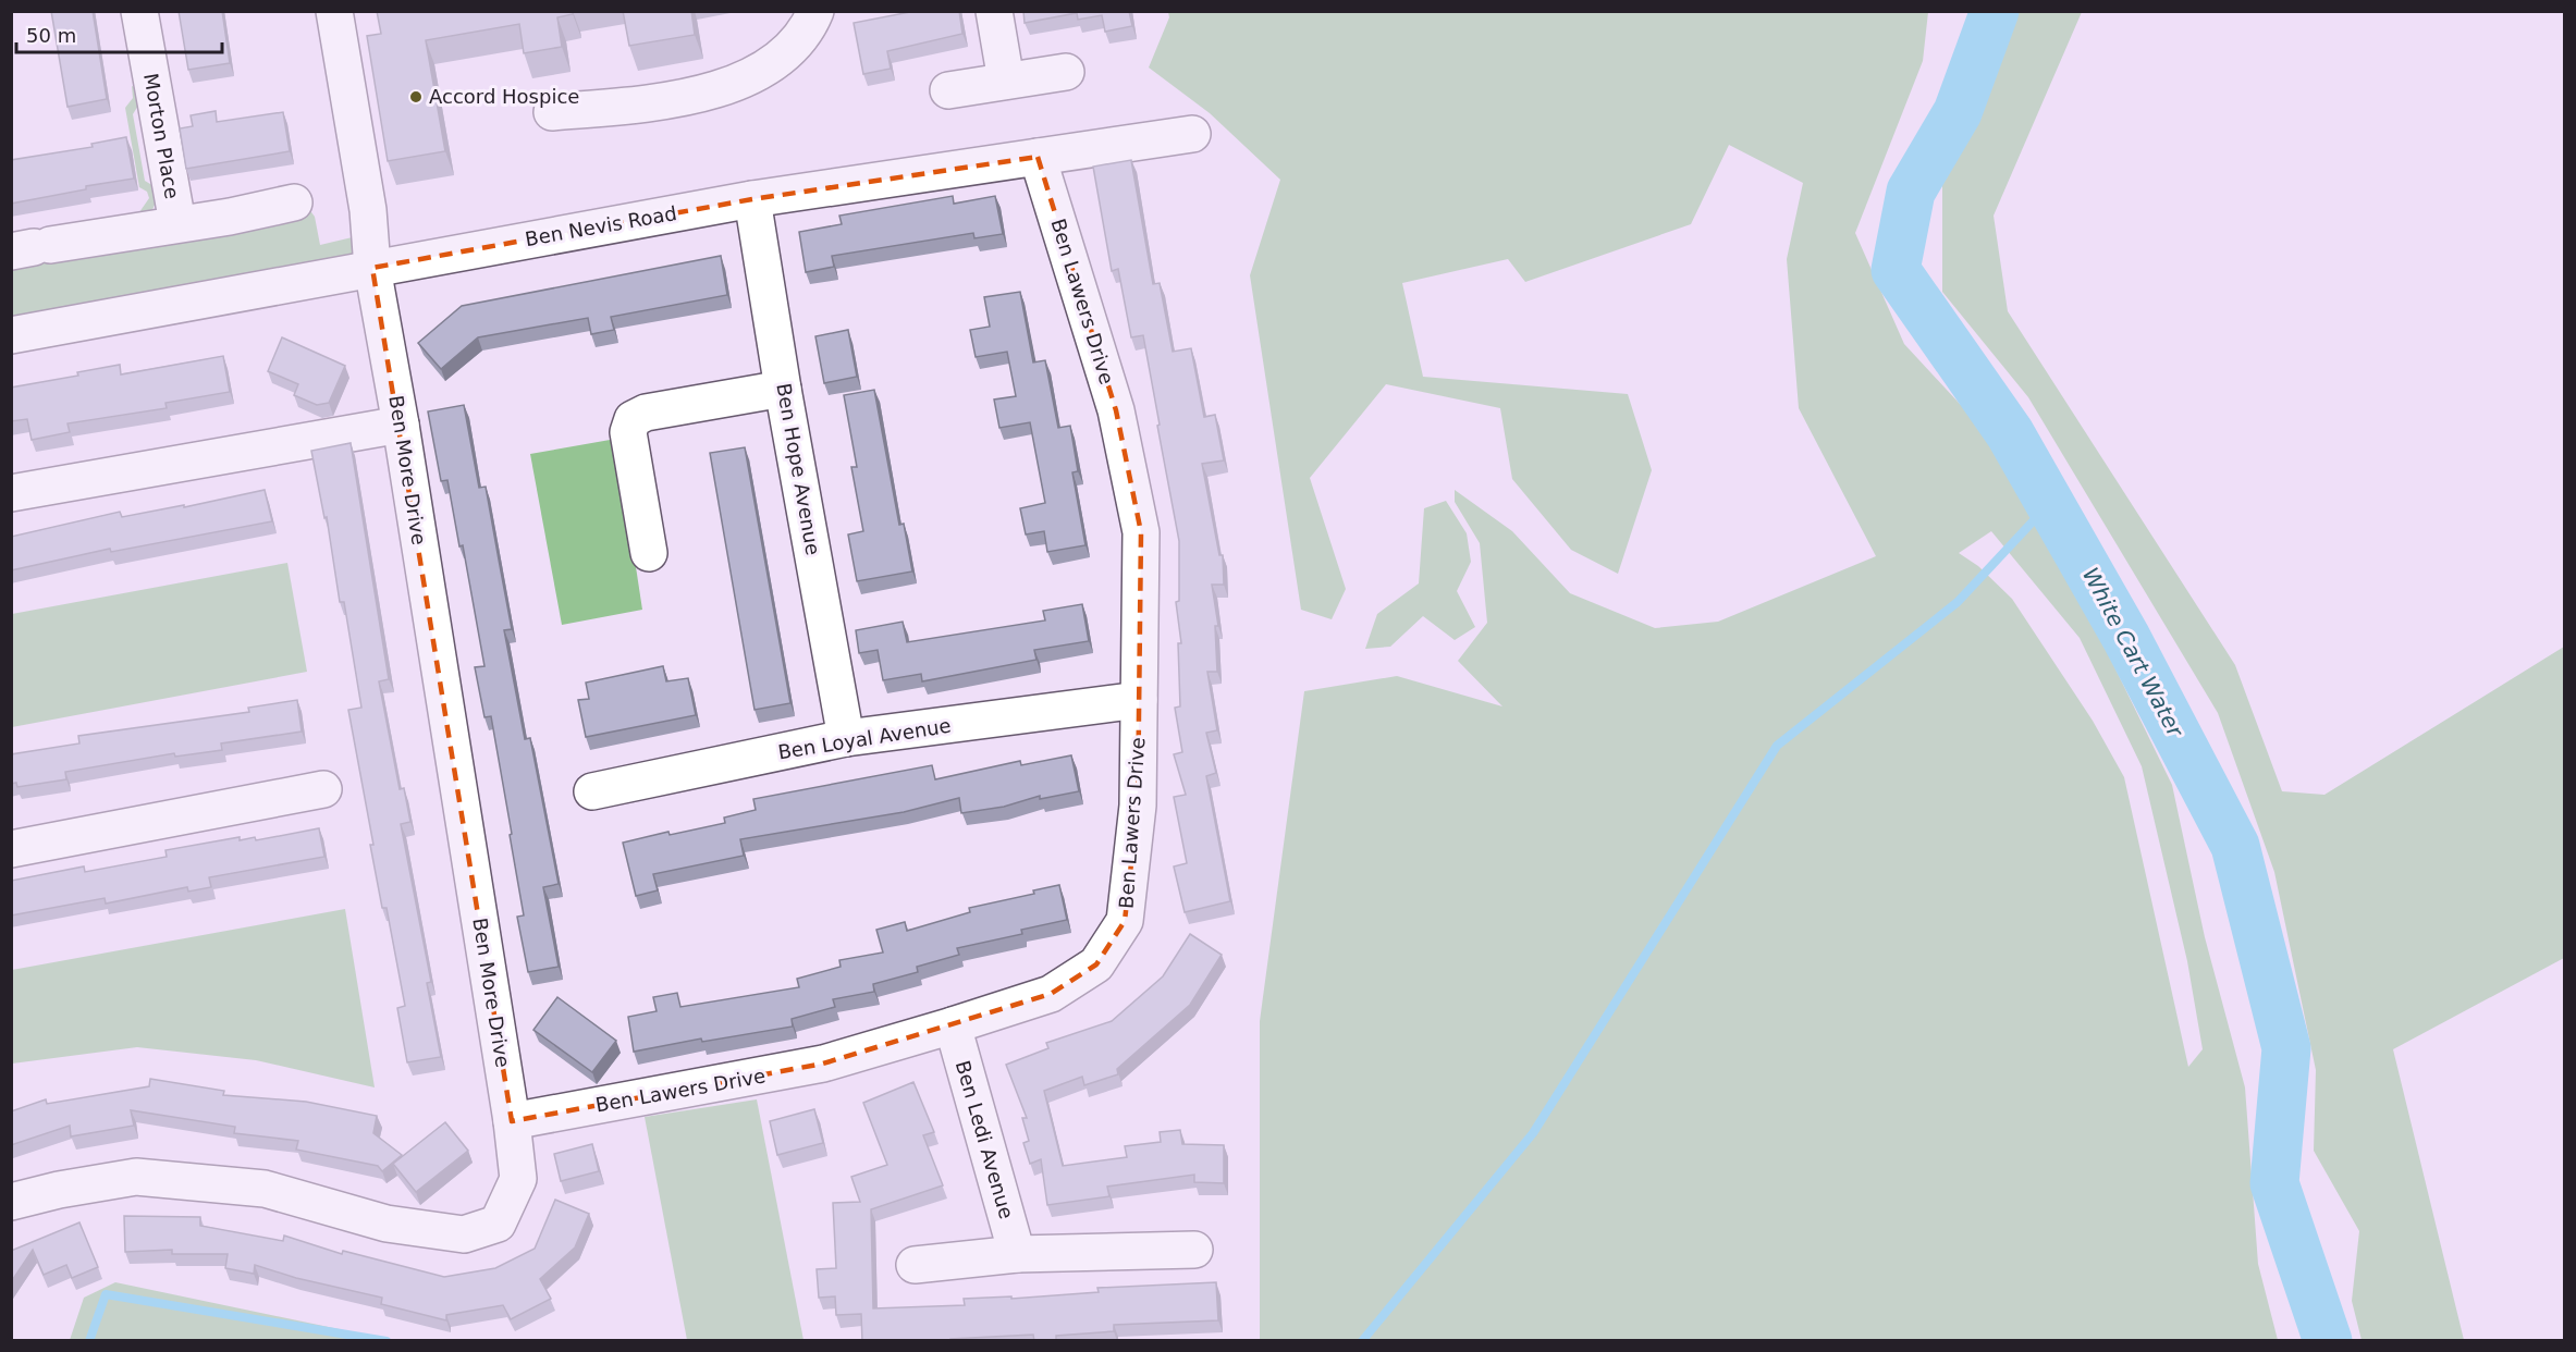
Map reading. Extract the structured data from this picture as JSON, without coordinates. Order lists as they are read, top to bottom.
{
  "streets": {
    "street": [
      "Morton Place",
      "Ben Nevis Road",
      "Ben Lawers Drive",
      "Ben Hope Avenue",
      "Ben More Drive",
      "Ben Loyal Avenue",
      "Ben Ledi Avenue"
    ]
  },
  "crossings": [
    ["Ben Nevis Road", "Ben Lawers Drive"],
    ["Ben Nevis Road", "Ben Hope Avenue"],
    ["Ben Nevis Road", "Ben More Drive"],
    ["Ben Lawers Drive", "Ben More Drive"],
    ["Ben Lawers Drive", "Ben Loyal Avenue"],
    ["Ben Lawers Drive", "Ben Ledi Avenue"],
    ["Ben Hope Avenue", "Ben Loyal Avenue"]
  ],
  "water": ["White Cart Water"],
  "places": ["Accord Hospice"],
  "scale_bar": "50 m"
}
